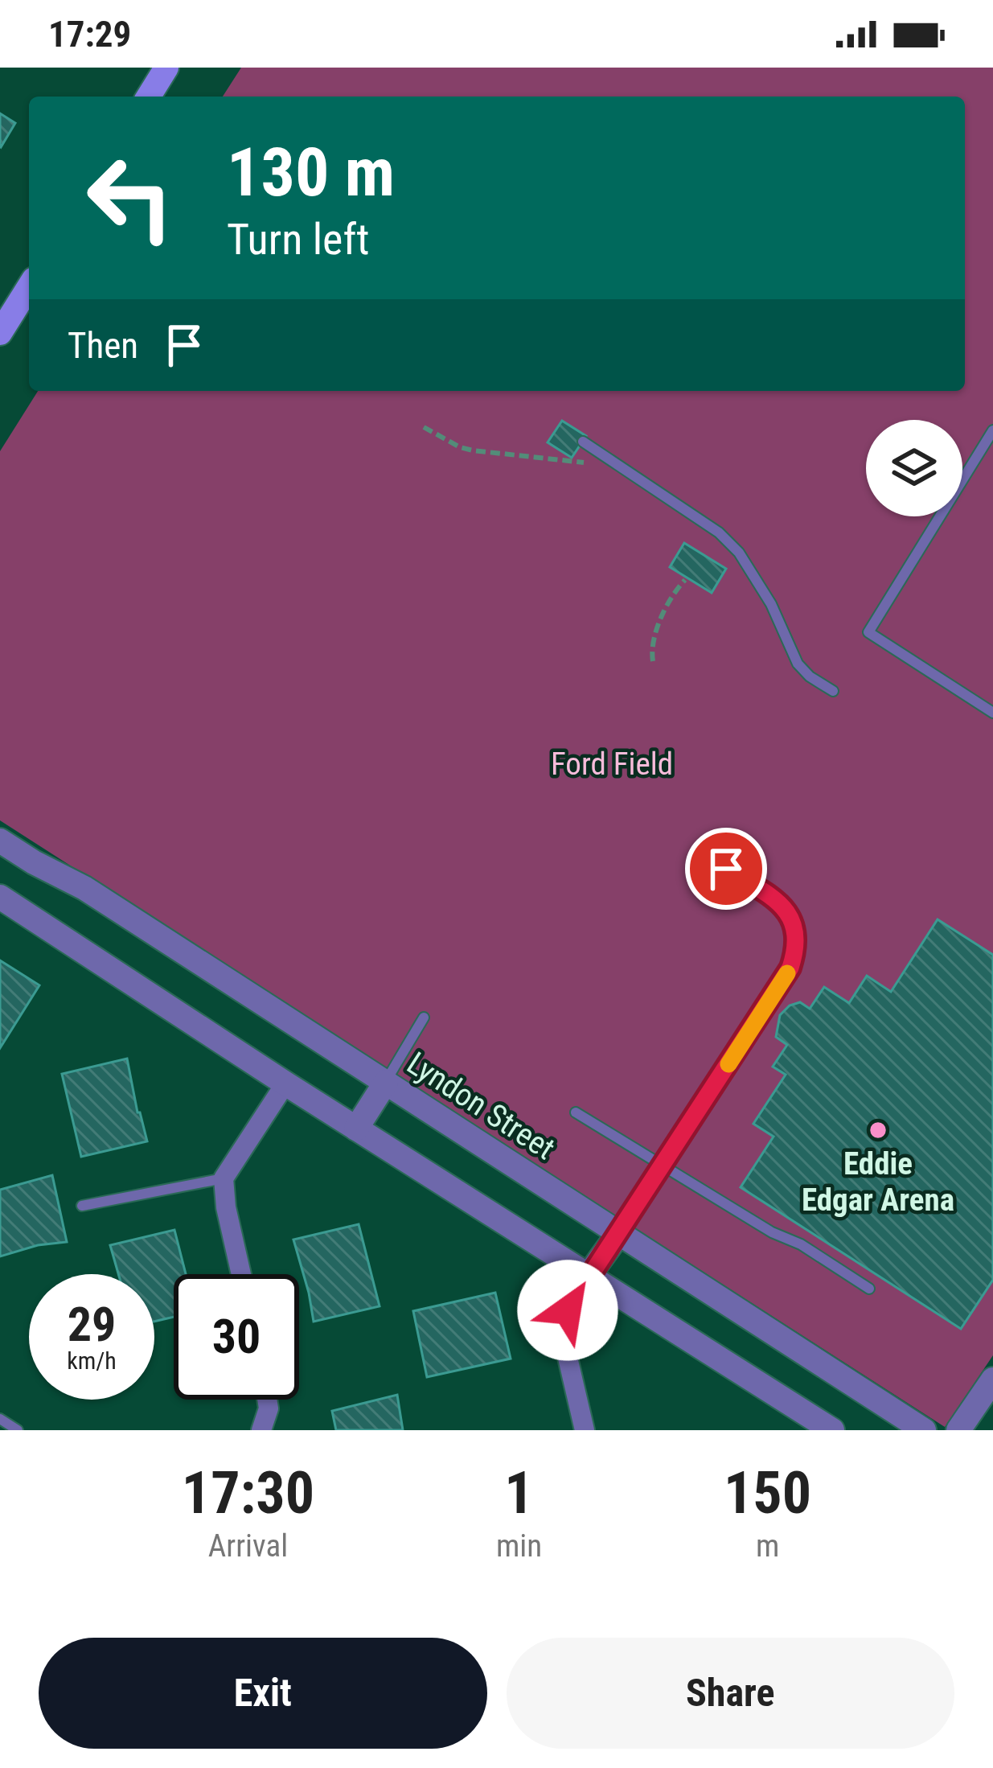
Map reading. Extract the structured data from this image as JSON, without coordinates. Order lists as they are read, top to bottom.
{
  "streets": {
    "street": ["Lyndon Street"]
  },
  "parks": ["Ford Field"],
  "places": ["Eddie Edgar Arena"],
  "page": {
    "status": "17:29",
    "turn": ["130 m", "Turn left"],
    "then": "Then",
    "speed": "29 km/h",
    "limit": "30",
    "eta": [
      "17:30",
      "Arrival",
      "1",
      "min",
      "150",
      "m"
    ],
    "buttons": ["Exit", "Share"]
  }
}
